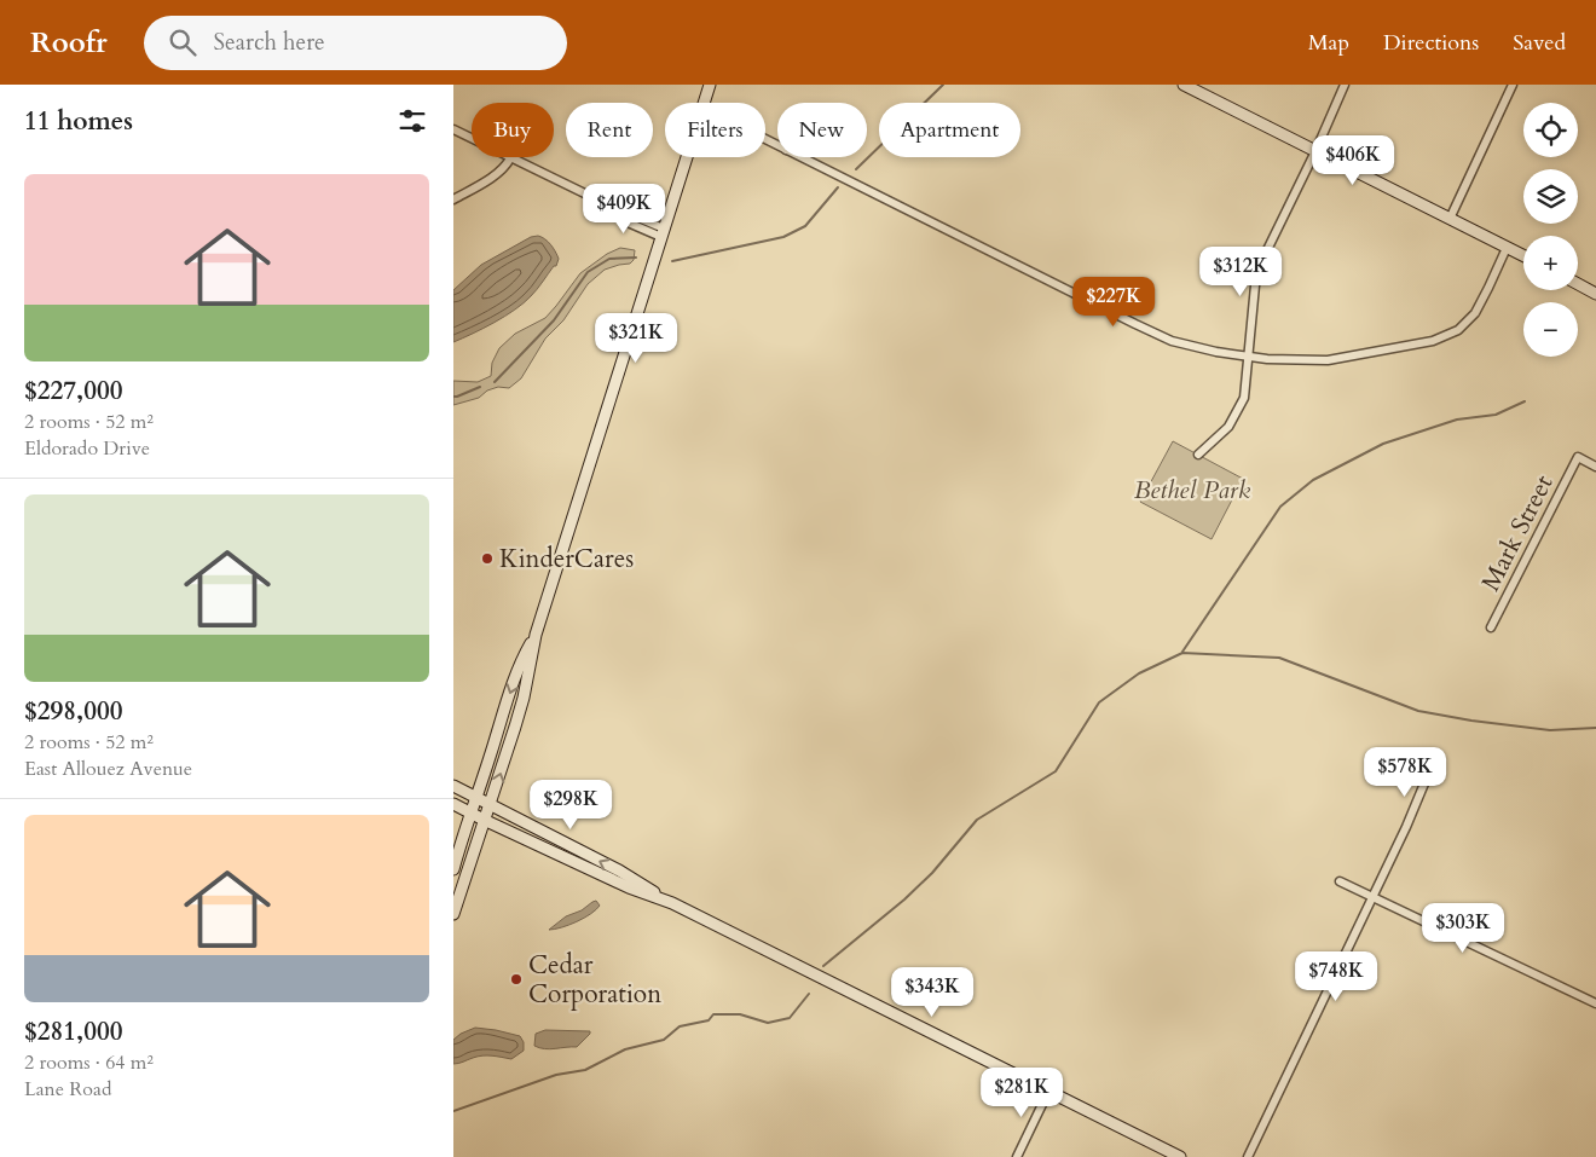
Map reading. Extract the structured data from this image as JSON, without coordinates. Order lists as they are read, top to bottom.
{
  "streets": {
    "street": ["Mark Street"]
  },
  "parks": ["Bethel Park"],
  "places": ["KinderCares", "Cedar Corporation"],
  "page": {
    "header": "Roofr",
    "search": "Search here",
    "nav": ["Map", "Directions", "Saved"],
    "heading": "11 homes",
    "map_buttons": ["+", "−"],
    "chip": [
      "Buy",
      "Rent",
      "Filters",
      "New",
      "Apartment"
    ],
    "price": [
      "$406K",
      "$409K",
      "$312K",
      "$227K",
      "$321K",
      "$578K",
      "$298K",
      "$303K",
      "$748K",
      "$343K",
      "$281K"
    ],
    "list": [
      {
        "name": "$227,000",
        "note": "2 rooms · 52 m² · Eldorado Drive"
      },
      {
        "name": "$298,000",
        "note": "2 rooms · 52 m² · East Allouez Avenue"
      },
      {
        "name": "$281,000",
        "note": "2 rooms · 64 m² · Lane Road"
      }
    ]
  }
}
